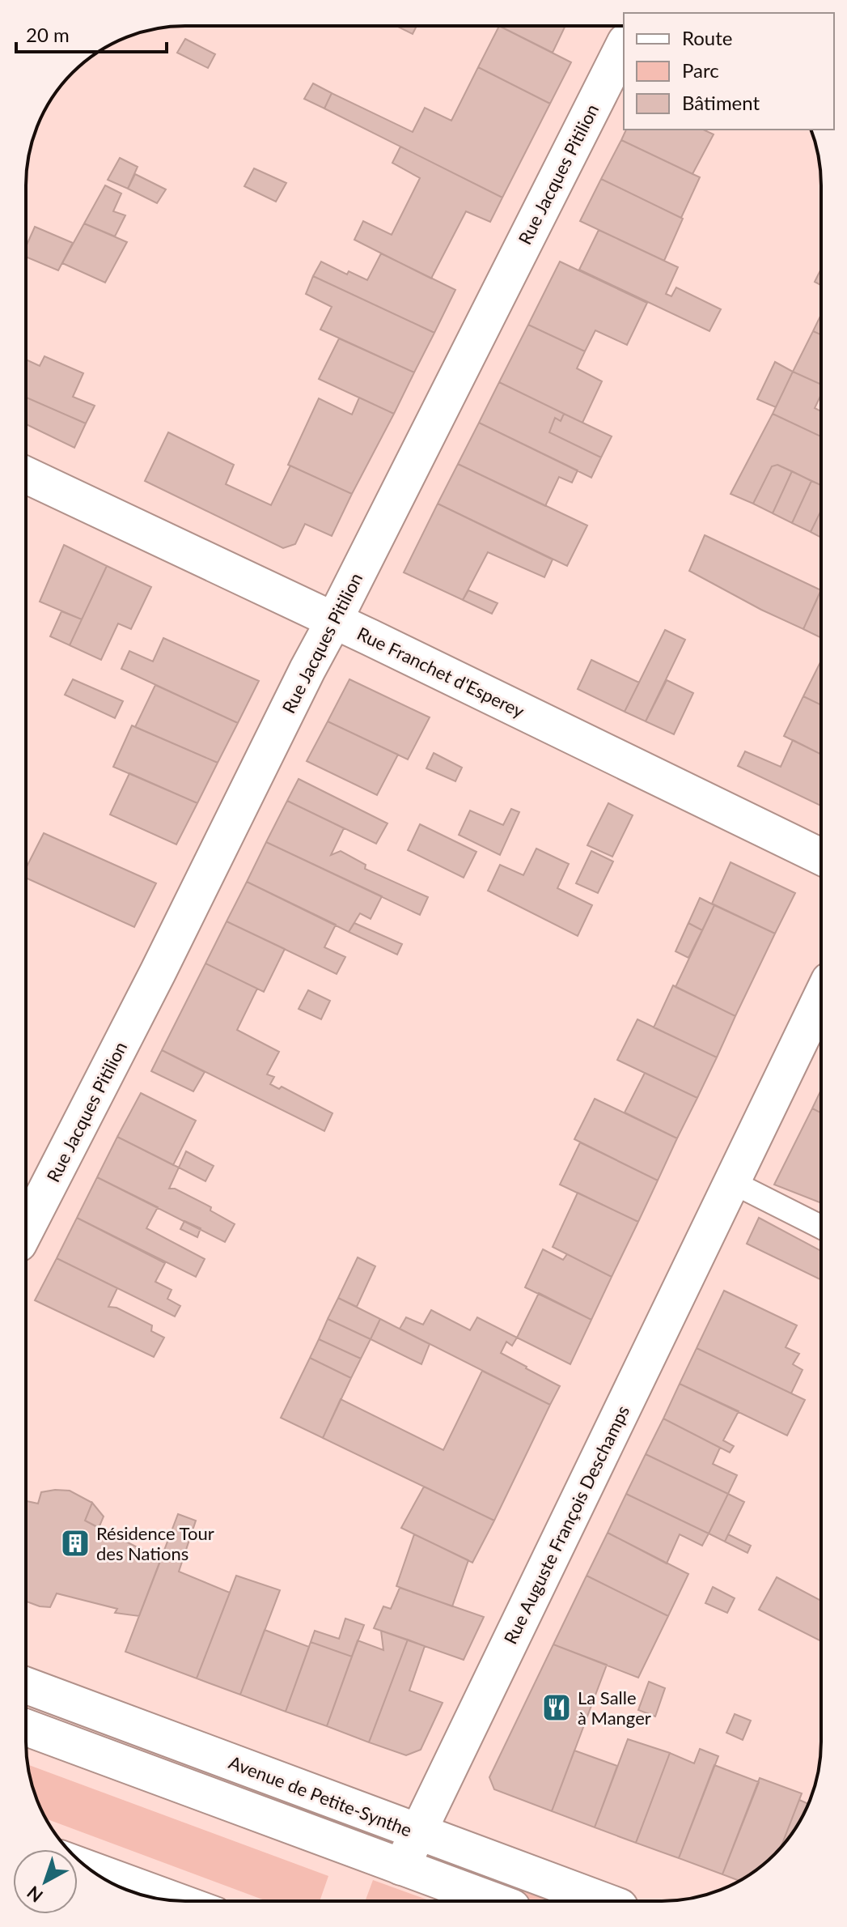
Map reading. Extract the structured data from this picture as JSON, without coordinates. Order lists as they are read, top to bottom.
{
  "streets": {
    "street": [
      "Rue Jacques Pitilion",
      "Rue Franchet d'Esperey",
      "Rue Auguste François Deschamps",
      "Avenue de Petite-Synthe"
    ]
  },
  "crossings": [
    ["Rue Jacques Pitilion", "Rue Franchet d'Esperey"],
    ["Rue Auguste François Deschamps", "Avenue de Petite-Synthe"]
  ],
  "places": {
    "building": ["Résidence Tour des Nations"],
    "restaurant": ["La Salle à Manger"]
  },
  "legend": ["Route", "Parc", "Bâtiment"],
  "scale_bar": "20 m",
  "north": "bottom left"
}
